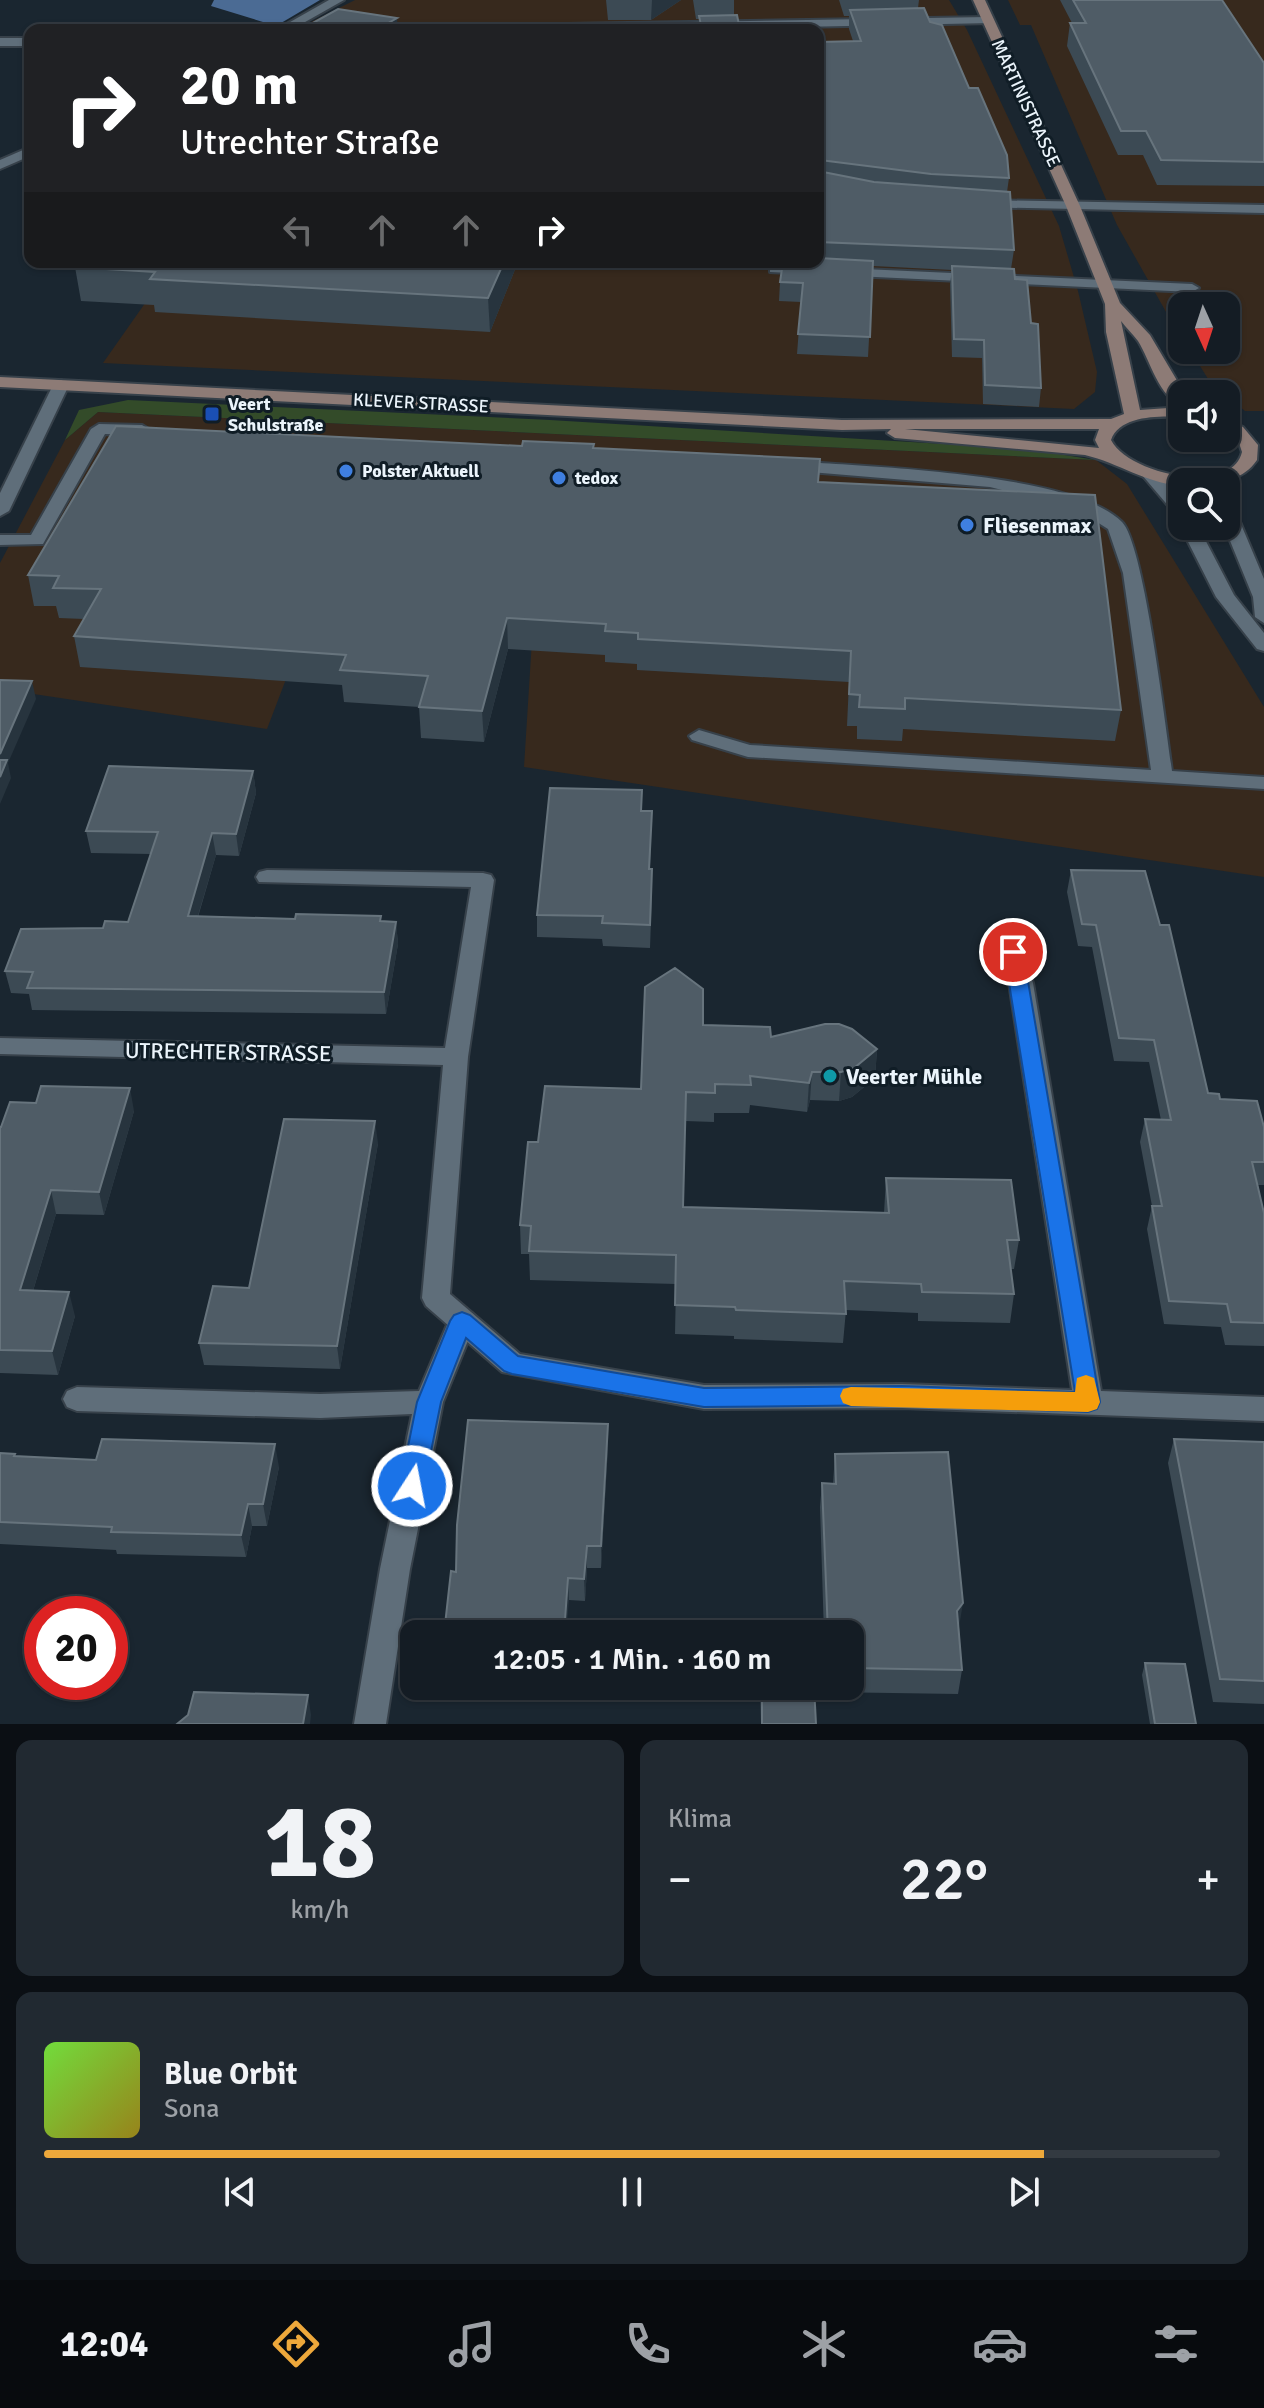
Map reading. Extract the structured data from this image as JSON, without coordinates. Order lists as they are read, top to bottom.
{
  "streets": {
    "main road": ["MARTINISTRASSE", "KLEVER STRASSE"],
    "street": ["UTRECHTER STRASSE"]
  },
  "places": {
    "transit": ["Veert Schulstraße"],
    "other": [
      "Polster Aktuell",
      "tedox",
      "Fliesenmax",
      "Veerter Mühle"
    ]
  },
  "north": "bottom",
  "page": {
    "turn": ["20 m", "Utrechter Straße"],
    "limit": "20",
    "trip": "12:05 · 1 Min. · 160 m",
    "tile": [
      ["18", "km/h"],
      "Klima"
    ],
    "heat": ["−", "22°", "+"],
    "song": ["Blue Orbit", "Sona"],
    "tabs": "12:04"
  }
}
